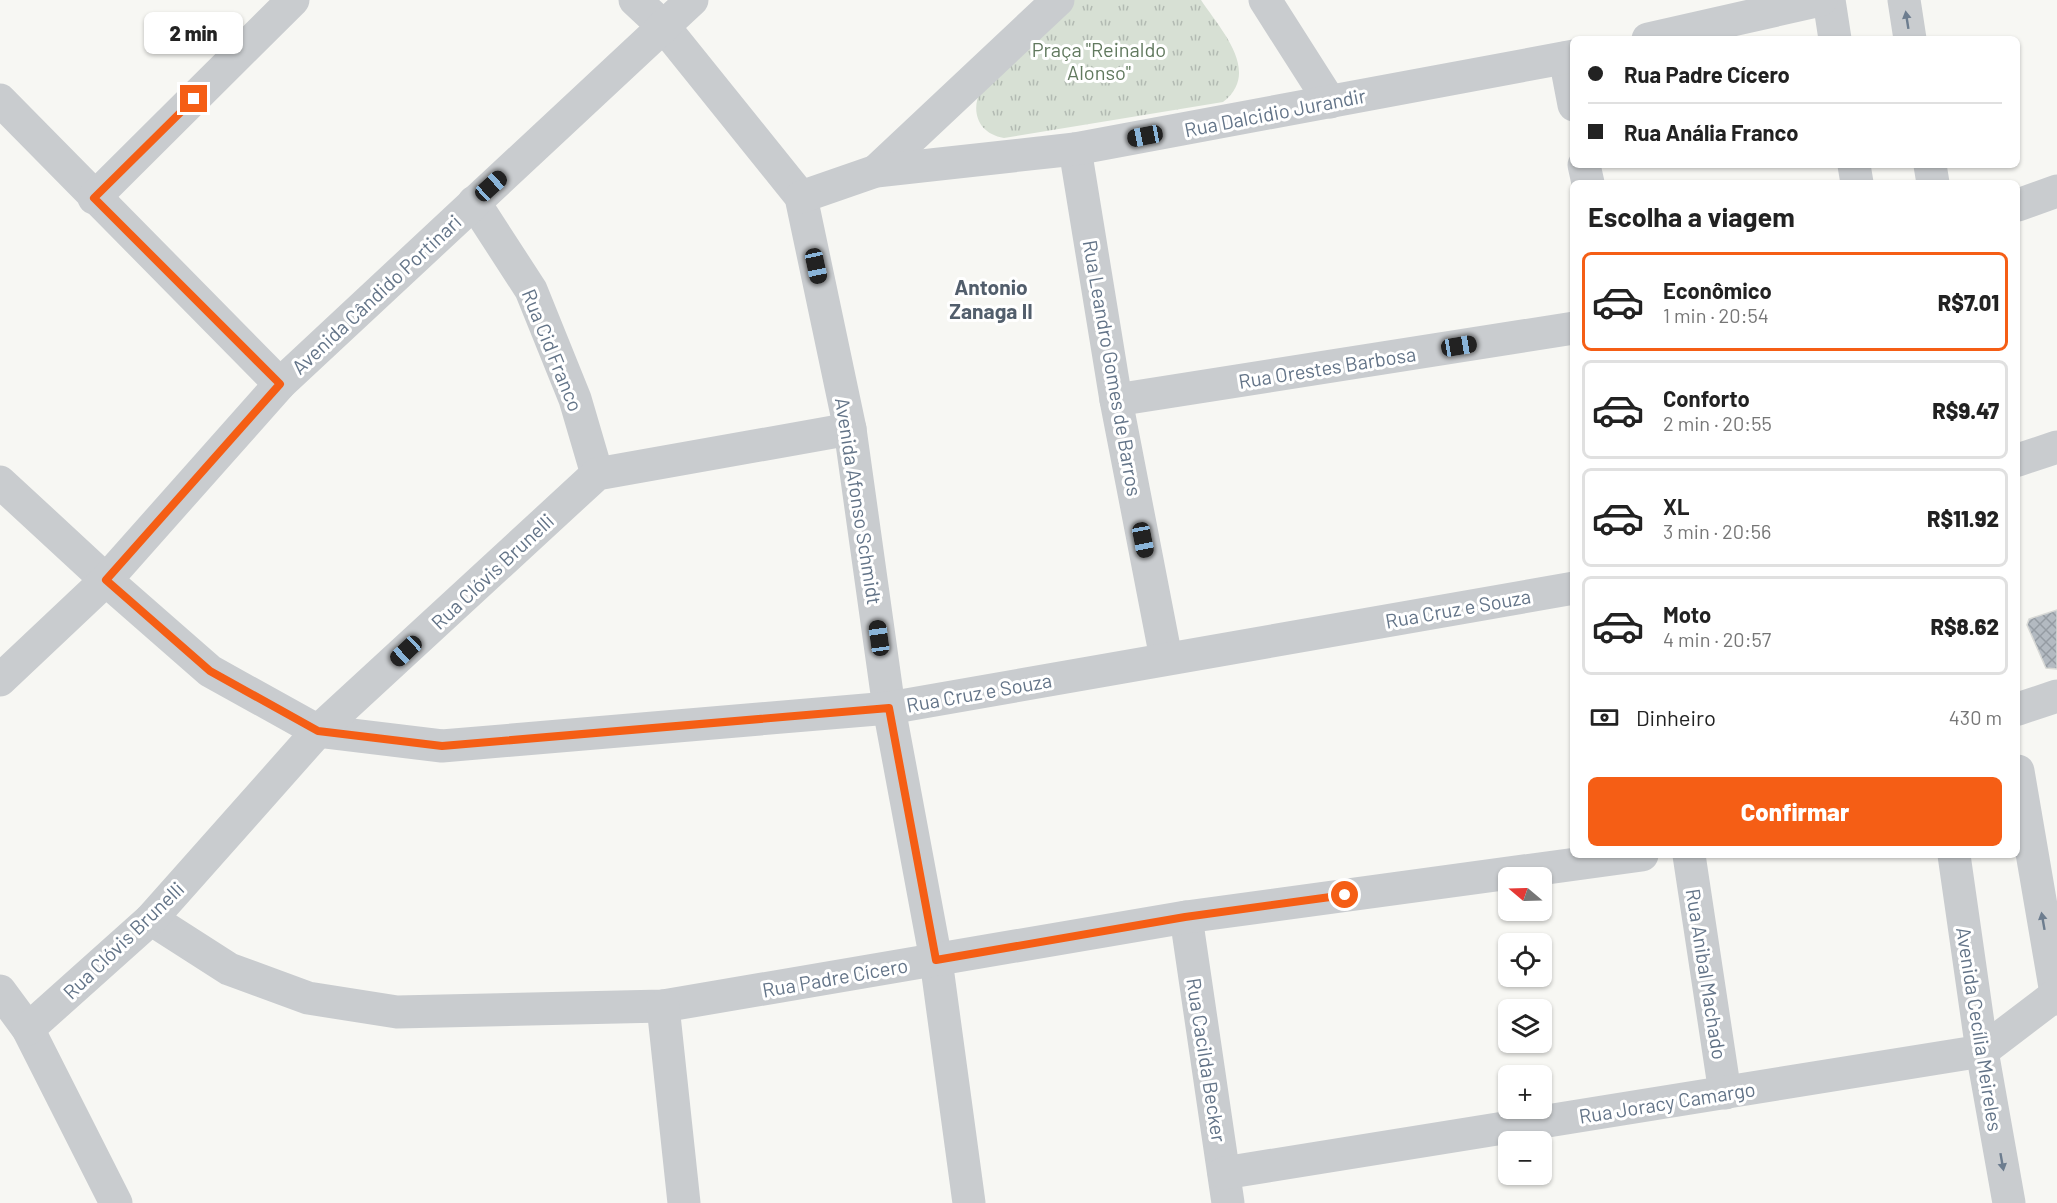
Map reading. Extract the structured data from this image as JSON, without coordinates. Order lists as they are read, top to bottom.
{
  "streets": {
    "street": [
      "Rua Dalcidio Jurandir",
      "Avenida Cândido Portinari",
      "Rua Cid Franco",
      "Rua Orestes Barbosa",
      "Rua Leandro Gomes de Barros",
      "Avenida Afonso Schmidt",
      "Rua Clóvis Brunelli",
      "Rua Cruz e Souza",
      "Rua Anibal Machado",
      "Rua Padre Cícero",
      "Avenida Cecília Meireles",
      "Rua Cacilda Becker",
      "Rua Joracy Camargo"
    ]
  },
  "crossings": [
    ["Rua Dalcidio Jurandir", "Rua Leandro Gomes de Barros"],
    ["Rua Dalcidio Jurandir", "Avenida Afonso Schmidt"],
    ["Avenida Cândido Portinari", "Rua Cid Franco"],
    ["Avenida Cândido Portinari", "Avenida Afonso Schmidt"],
    ["Avenida Cândido Portinari", "Rua Cruz e Souza"],
    ["Rua Cid Franco", "Rua Clóvis Brunelli"],
    ["Rua Orestes Barbosa", "Rua Leandro Gomes de Barros"],
    ["Rua Leandro Gomes de Barros", "Rua Cruz e Souza"],
    ["Avenida Afonso Schmidt", "Rua Cruz e Souza"],
    ["Avenida Afonso Schmidt", "Rua Padre Cícero"],
    ["Rua Clóvis Brunelli", "Rua Cruz e Souza"],
    ["Rua Clóvis Brunelli", "Rua Padre Cícero"],
    ["Rua Anibal Machado", "Rua Joracy Camargo"],
    ["Rua Padre Cícero", "Rua Cacilda Becker"],
    ["Avenida Cecília Meireles", "Rua Joracy Camargo"],
    ["Rua Cacilda Becker", "Rua Joracy Camargo"]
  ],
  "one_way": ["Avenida Cecília Meireles"],
  "districts": ["Antonio Zanaga II"],
  "parks": ["Praça \"Reinaldo Alonso\""],
  "north": "left",
  "page": {
    "bubble": "2 min",
    "banner": ["Rua Padre Cícero", "Rua Anália Franco"],
    "heading": "Escolha a viagem",
    "list": [
      {
        "name": "Econômico",
        "note": "1 min · 20:54",
        "value": "R$7.01"
      },
      {
        "name": "Conforto",
        "note": "2 min · 20:55",
        "value": "R$9.47"
      },
      {
        "name": "XL",
        "note": "3 min · 20:56",
        "value": "R$11.92"
      },
      {
        "name": "Moto",
        "note": "4 min · 20:57",
        "value": "R$8.62"
      }
    ],
    "pay": ["Dinheiro", "430 m"],
    "buttons": "Confirmar",
    "map_buttons": ["+", "−"]
  }
}
